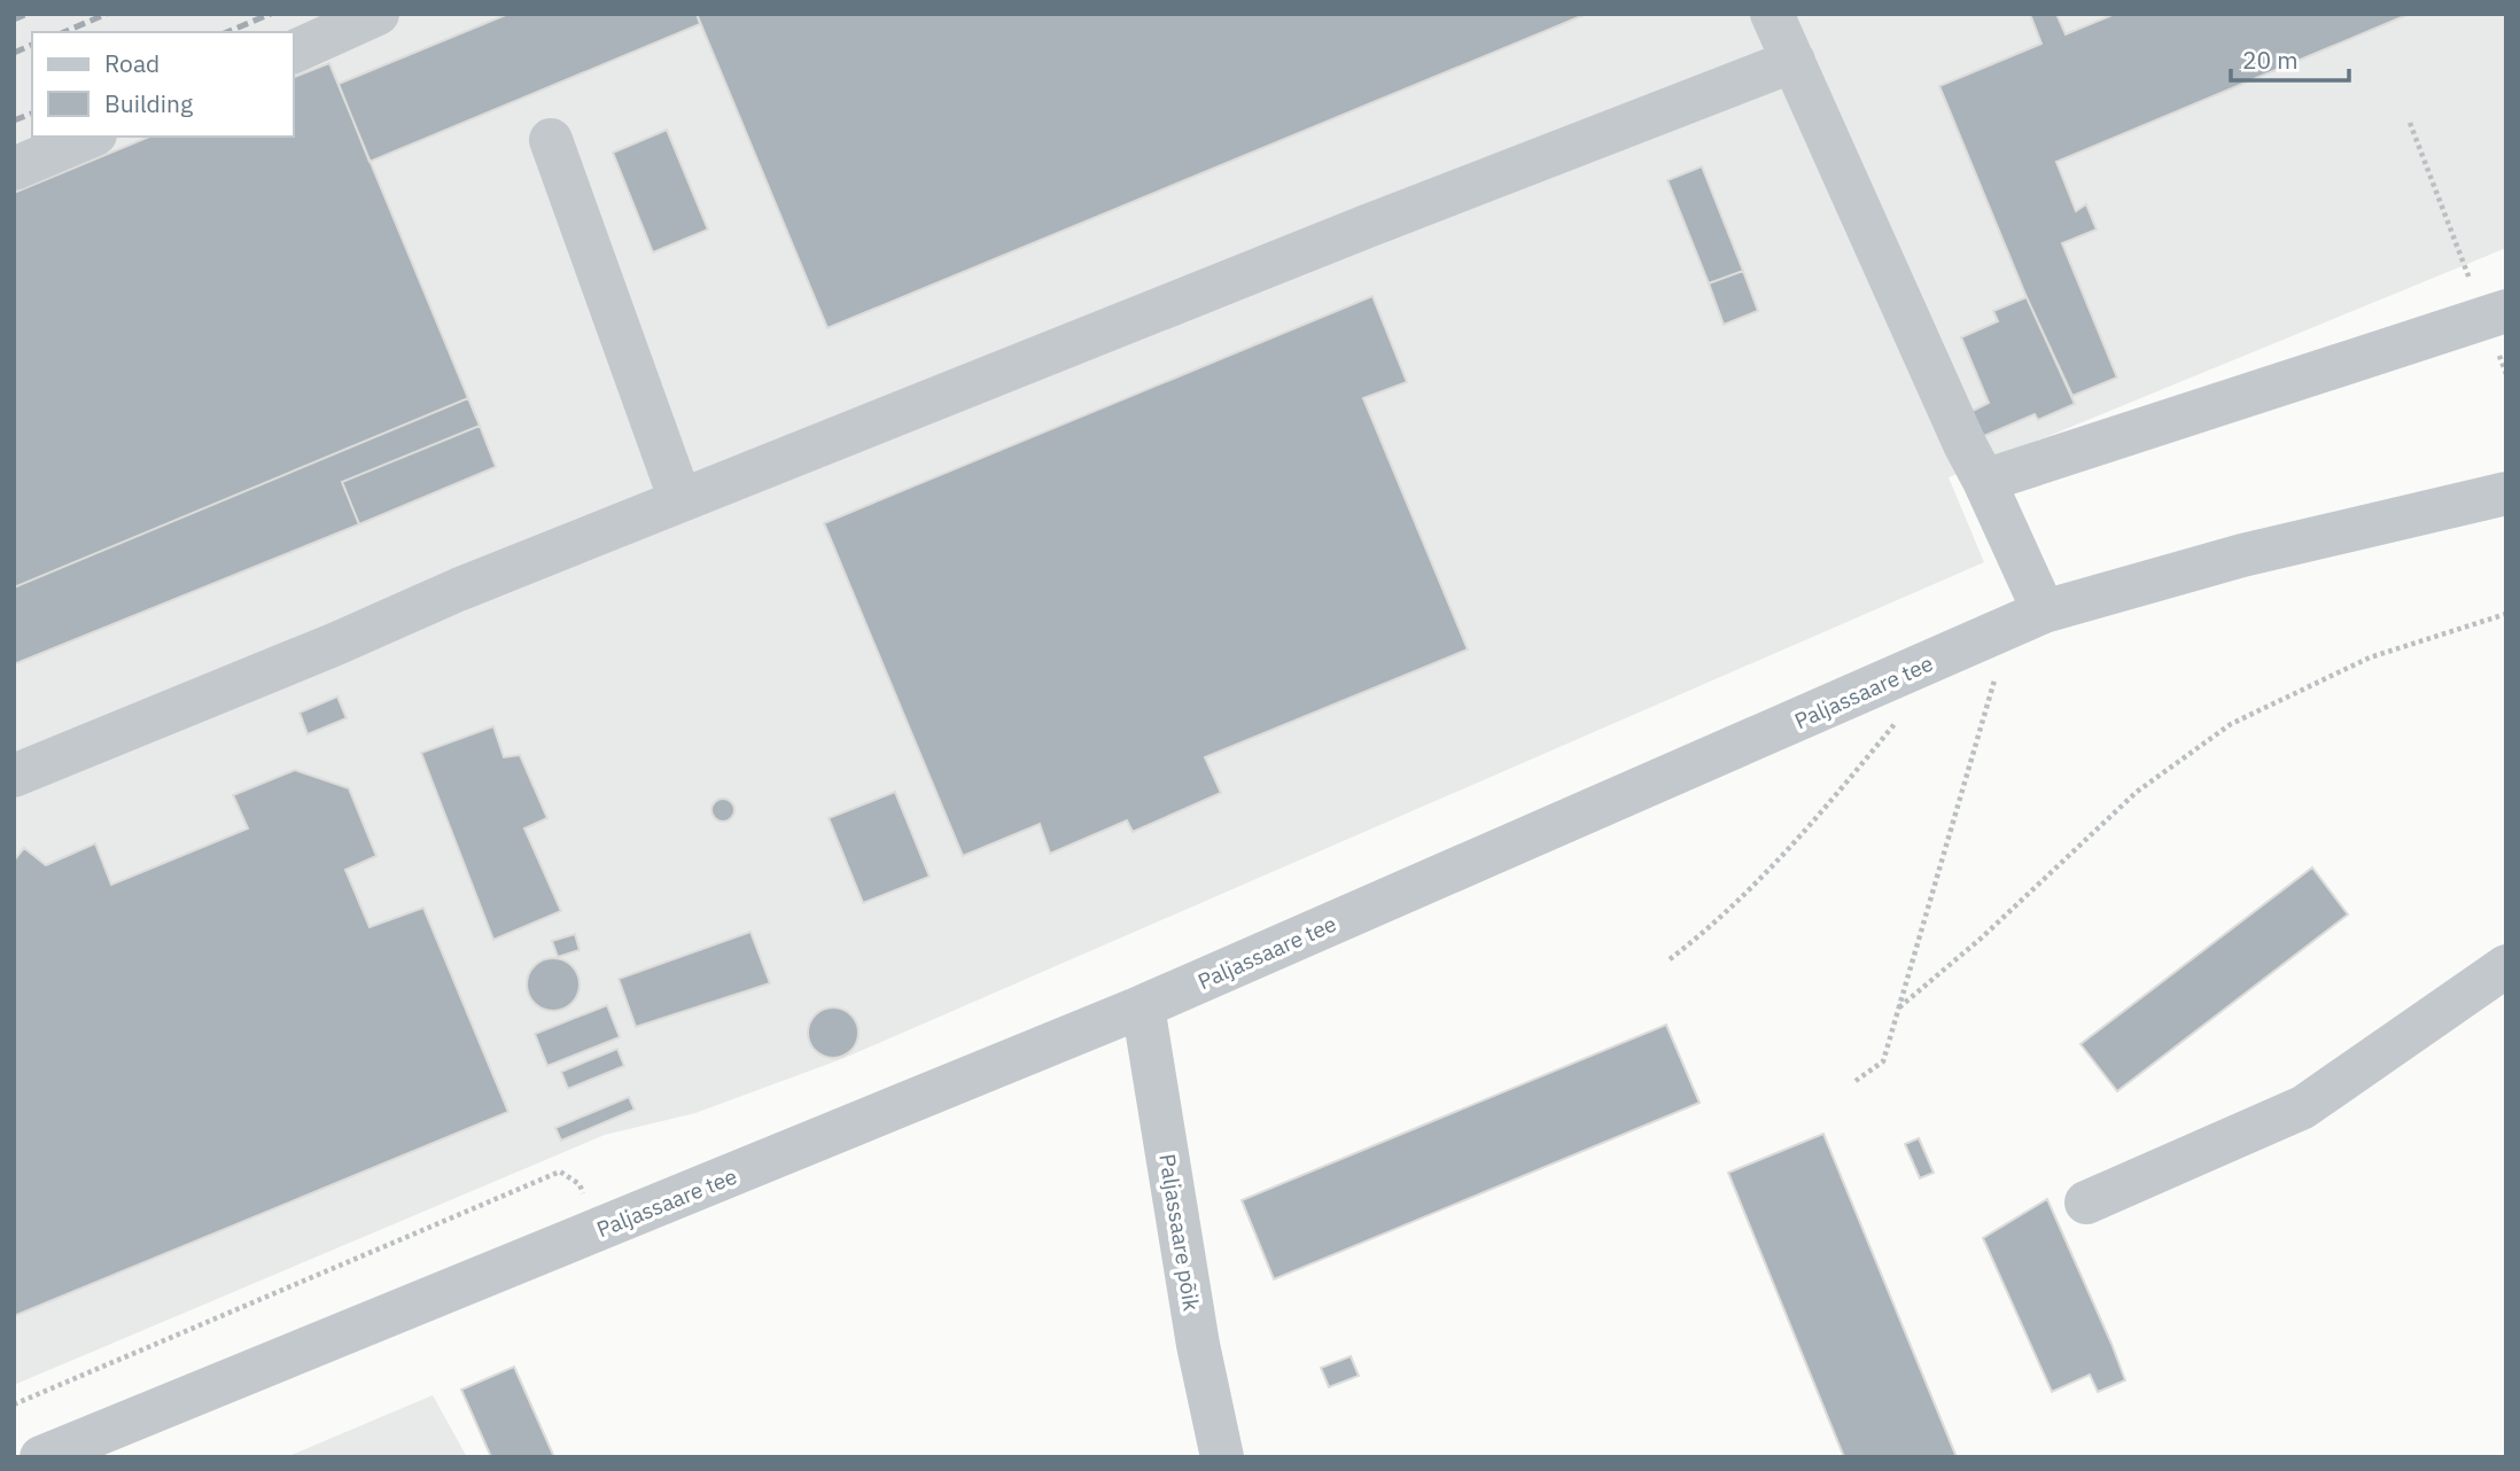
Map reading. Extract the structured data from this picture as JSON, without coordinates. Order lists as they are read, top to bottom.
{
  "streets": {
    "street": ["Paljassaare tee", "Paljassaare põik"]
  },
  "crossings": [
    ["Paljassaare tee", "Paljassaare põik"]
  ],
  "legend": ["Road", "Building"],
  "scale_bar": "20 m"
}
